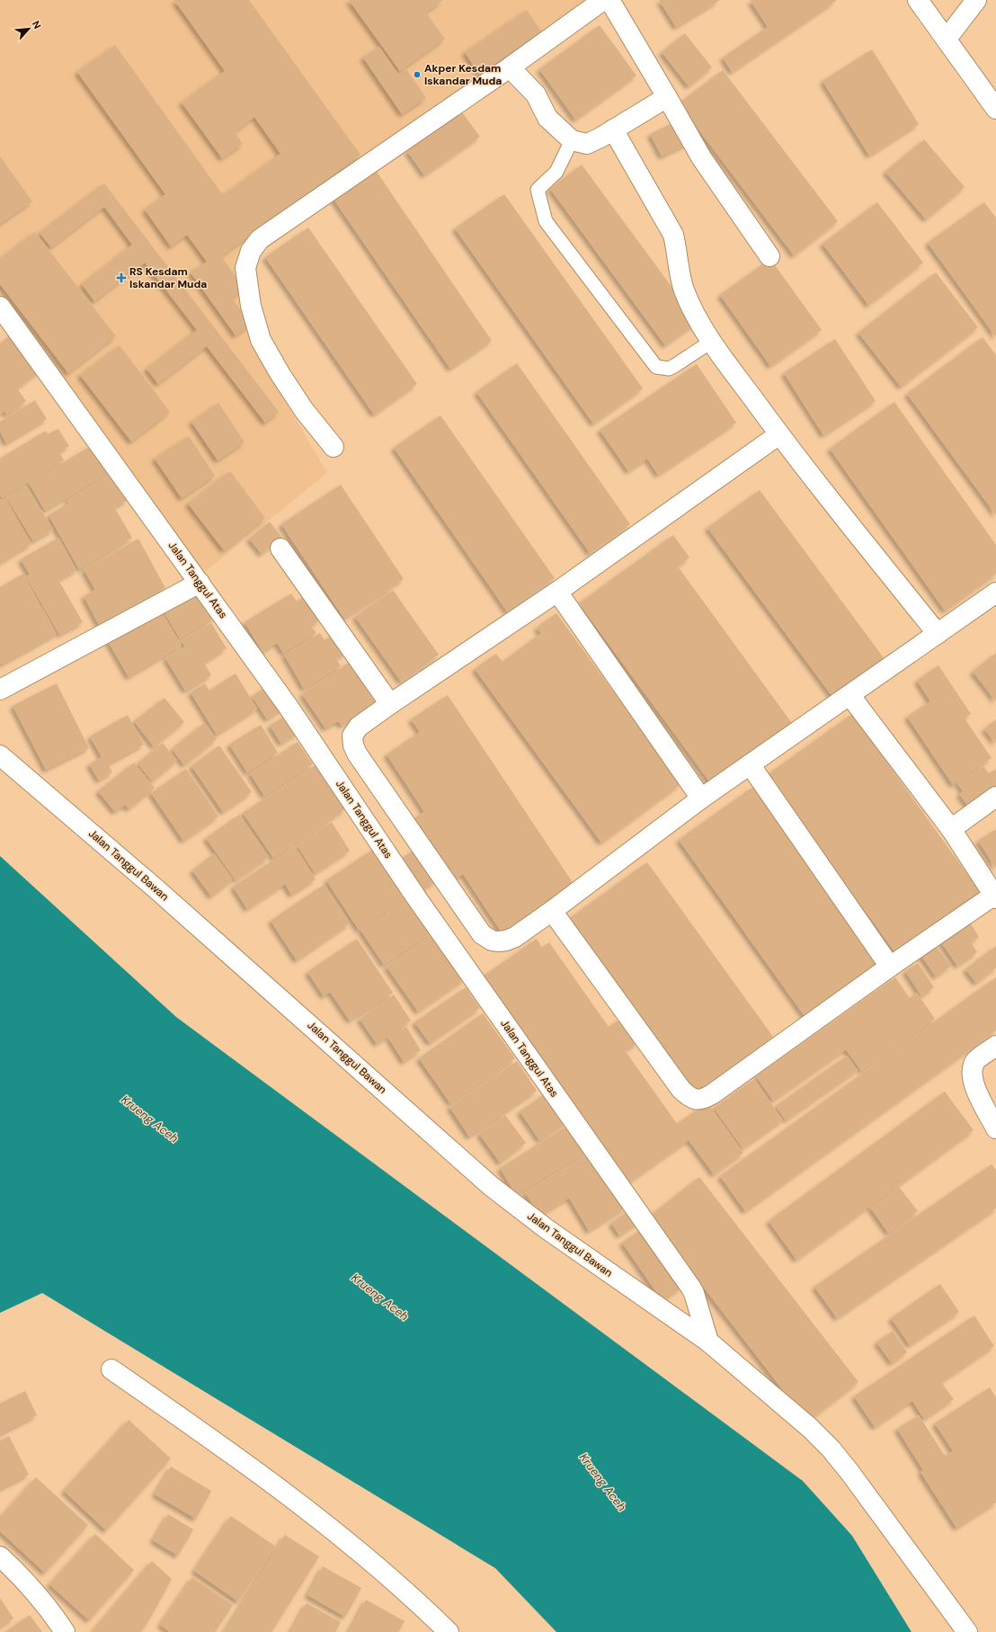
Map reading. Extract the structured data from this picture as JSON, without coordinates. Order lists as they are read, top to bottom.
{
  "streets": {
    "street": ["Jalan Tanggul Atas", "Jalan Tanggul Bawan"]
  },
  "crossings": [
    ["Jalan Tanggul Atas", "Jalan Tanggul Bawan"]
  ],
  "water": ["Krueng Aceh"],
  "places": {
    "other": ["Akper Kesdam Iskandar Muda"],
    "health": ["RS Kesdam Iskandar Muda"]
  },
  "north": "top right"
}
